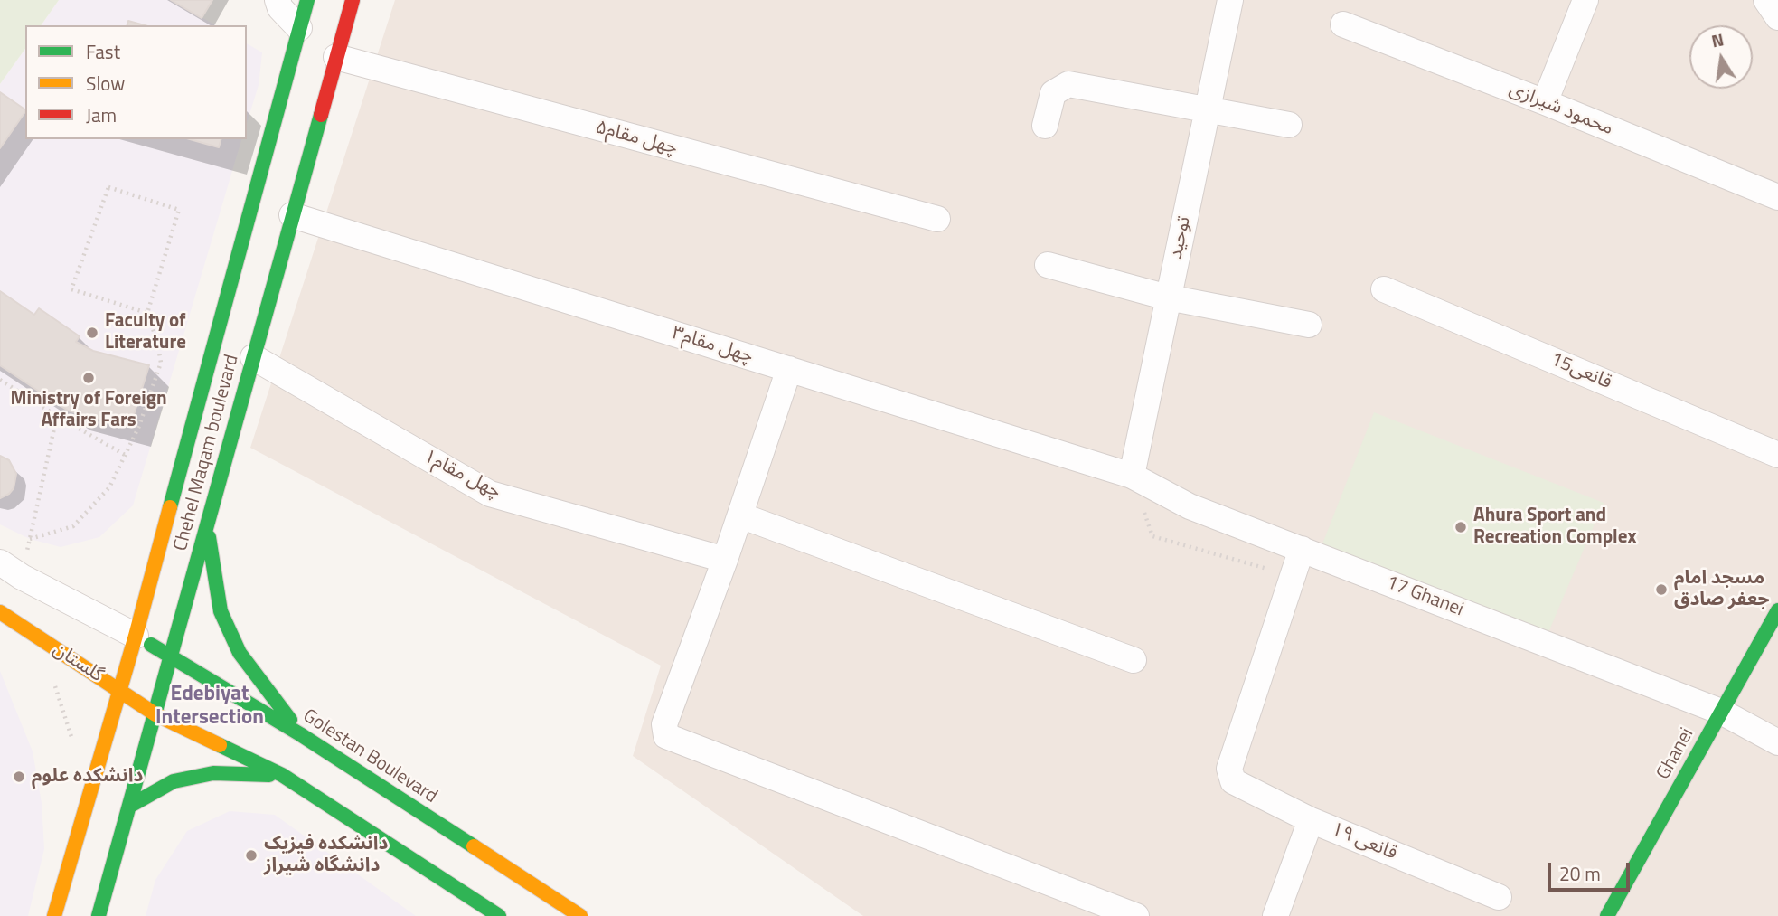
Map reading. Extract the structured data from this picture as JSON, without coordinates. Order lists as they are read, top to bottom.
{
  "streets": {
    "main road": [
      "Chehel Maqam boulevard",
      "گلستان",
      "Ghanei",
      "Golestan Boulevard"
    ],
    "street": [
      "محمود شیرازی",
      "چهل مقام۵",
      "توحید",
      "چهل مقام۳",
      "15قانعی",
      "چهل مقام۱",
      "17 Ghanei",
      "قانعی ۱۹"
    ]
  },
  "crossings": [
    ["چهل مقام۵", "Chehel Maqam boulevard"],
    ["توحید", "چهل مقام۳"],
    ["توحید", "17 Ghanei"],
    ["چهل مقام۳", "Chehel Maqam boulevard"],
    ["چهل مقام۳", "17 Ghanei"],
    ["Chehel Maqam boulevard", "چهل مقام۱"],
    ["Chehel Maqam boulevard", "گلستان"],
    ["Chehel Maqam boulevard", "Golestan Boulevard"],
    ["17 Ghanei", "Ghanei"],
    ["17 Ghanei", "قانعی ۱۹"]
  ],
  "districts": ["Edebiyat Intersection"],
  "places": [
    "Faculty of Literature",
    "Ministry of Foreign Affairs Fars",
    "Ahura Sport and Recreation Complex",
    "مسجد امام جعفر صادق",
    "دانشکده علوم",
    "دانشکده فیزیک دانشگاه شیراز"
  ],
  "legend": ["Fast", "Slow", "Jam"],
  "scale_bar": "20 m",
  "north": "top"
}
